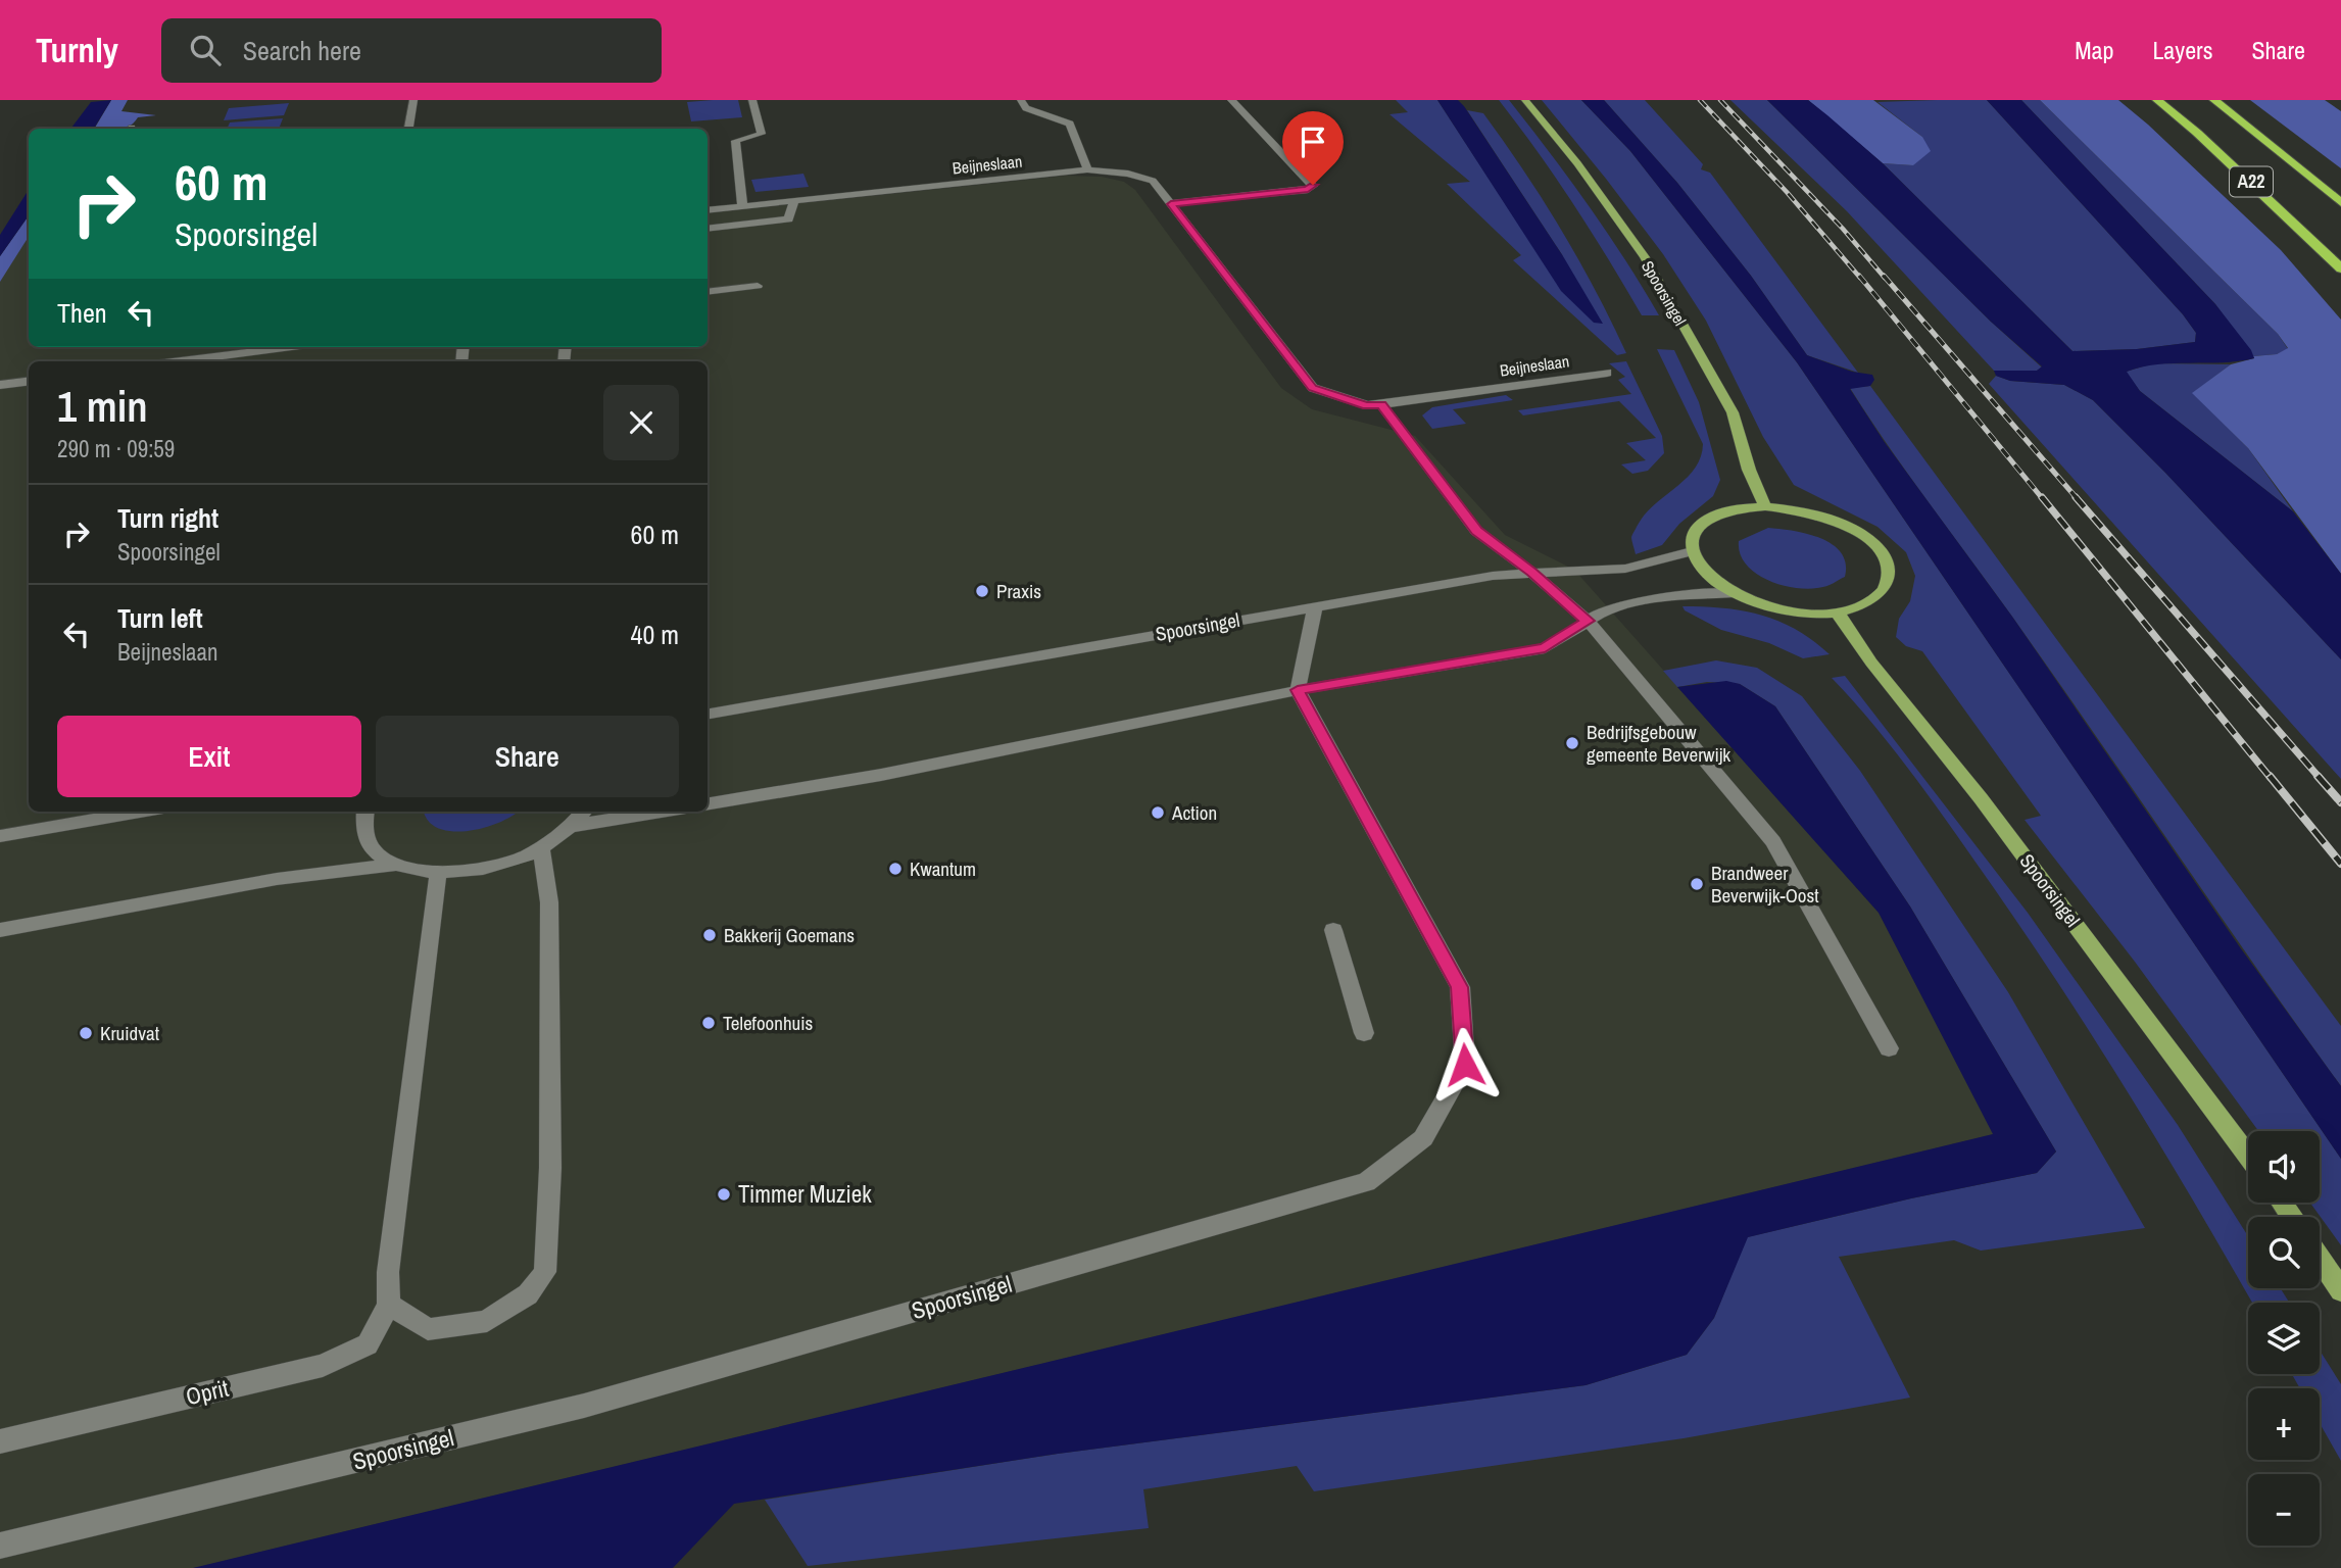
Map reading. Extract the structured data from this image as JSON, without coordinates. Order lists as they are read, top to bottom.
{
  "streets": {
    "highway": ["A22"],
    "main road": ["Spoorsingel"],
    "street": ["Beijneslaan", "Oprit"]
  },
  "places": [
    "Praxis",
    "Bedrijfsgebouw gemeente Beverwijk",
    "Action",
    "Kwantum",
    "Brandweer Beverwijk-Oost",
    "Bakkerij Goemans",
    "Telefoonhuis",
    "Kruidvat",
    "Timmer Muziek"
  ],
  "page": {
    "header": "Turnly",
    "search": "Search here",
    "nav": ["Map", "Layers", "Share"],
    "turn": ["60 m", "Spoorsingel"],
    "then": "Then",
    "heading": ["1 min", "290 m · 09:59"],
    "list": [
      {
        "name": "Turn right",
        "note": "Spoorsingel",
        "value": "60 m"
      },
      {
        "name": "Turn left",
        "note": "Beijneslaan",
        "value": "40 m"
      }
    ],
    "buttons": ["Exit", "Share"],
    "map_buttons": ["+", "−"]
  }
}
